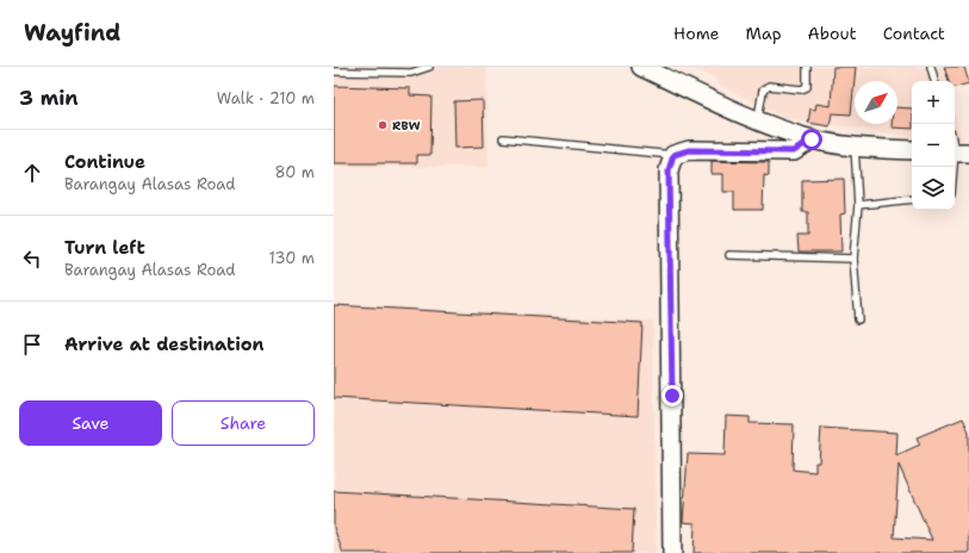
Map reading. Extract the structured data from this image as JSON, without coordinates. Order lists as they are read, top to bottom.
{
  "places": ["RBW"],
  "north": "top right",
  "page": {
    "header": "Wayfind",
    "nav": [
      "Home",
      "Map",
      "About",
      "Contact"
    ],
    "heading": ["3 min", "Walk · 210 m"],
    "map_buttons": ["+", "−"],
    "list": [
      ["Continue", "Barangay Alasas Road", "80 m"],
      ["Turn left", "Barangay Alasas Road", "130 m"],
      "Arrive at destination"
    ],
    "buttons": ["Save", "Share"]
  }
}
